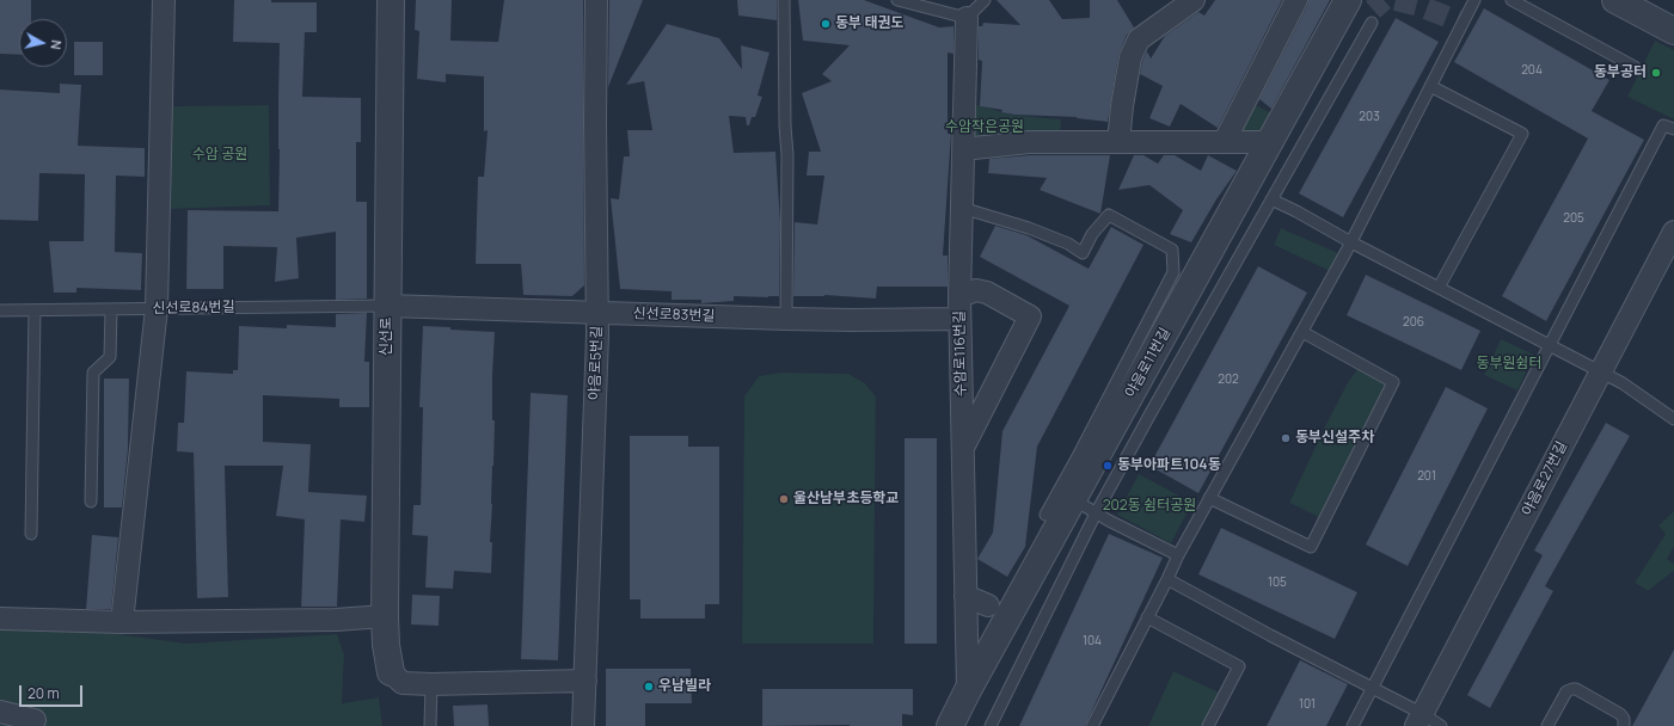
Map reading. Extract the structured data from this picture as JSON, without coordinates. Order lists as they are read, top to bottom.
{
  "streets": {
    "street": [
      "신선로83번길",
      "신선로",
      "수암로116번길",
      "야음로5번길",
      "야음로11번길",
      "야음로27번길"
    ],
    "lane": ["신선로84번길"]
  },
  "crossings": [
    ["신선로84번길", "신선로83번길"],
    ["신선로84번길", "신선로"],
    ["신선로83번길", "신선로"],
    ["신선로83번길", "수암로116번길"],
    ["신선로83번길", "야음로5번길"],
    ["수암로116번길", "야음로11번길"]
  ],
  "parks": [
    "수암작은공원",
    "수암 공원",
    "동부원쉼터",
    "202동 쉼터공원"
  ],
  "places": [
    "동부 태권도",
    "동부공터",
    "동부신설주차",
    "동부아파트104동",
    "울산남부초등학교",
    "우남빌라"
  ],
  "house_numbers": [
    "204",
    "203",
    "205",
    "206",
    "202",
    "201",
    "105",
    "104",
    "101"
  ],
  "scale_bar": "20 m",
  "north": "right"
}
